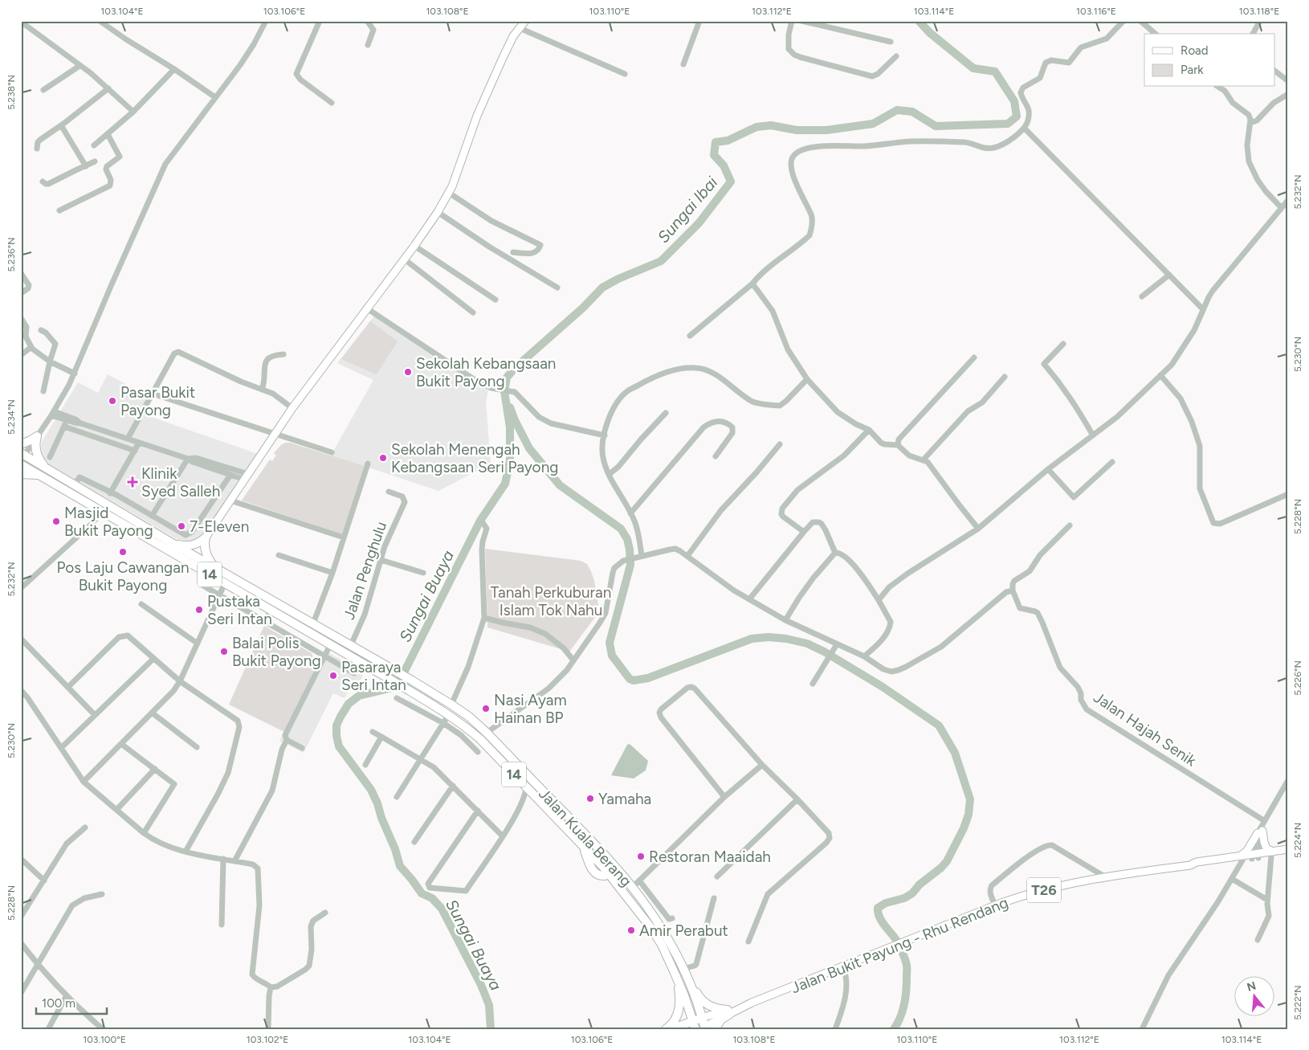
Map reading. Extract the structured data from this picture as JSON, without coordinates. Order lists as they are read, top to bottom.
{
  "streets": {
    "highway": ["14", "Jalan Kuala Berang"],
    "main road": ["T26", "Jalan Bukit Payung - Rhu Rendang"],
    "street": ["Jalan Penghulu", "Jalan Hajah Senik"]
  },
  "crossings": [
    ["Jalan Penghulu", "Jalan Kuala Berang"]
  ],
  "water": ["Sungai Ibai", "Sungai Buaya"],
  "parks": ["Tanah Perkuburan Islam Tok Nahu"],
  "places": {
    "other": [
      "Sekolah Kebangsaan Bukit Payong",
      "Pasar Bukit Payong",
      "Sekolah Menengah Kebangsaan Seri Payong",
      "Masjid Bukit Payong",
      "7-Eleven",
      "Pos Laju Cawangan Bukit Payong",
      "Pustaka Seri Intan",
      "Balai Polis Bukit Payong",
      "Pasaraya Seri Intan",
      "Nasi Ayam Hainan BP",
      "Yamaha",
      "Restoran Maaidah",
      "Amir Perabut"
    ],
    "health": ["Klinik Syed Salleh"]
  },
  "legend": ["Road", "Park"],
  "scale_bar": "100 m",
  "north": "top",
  "coordinates": [
    "103.104°E",
    "103.106°E",
    "103.108°E",
    "103.110°E",
    "103.112°E",
    "103.114°E",
    "103.116°E",
    "103.118°E",
    "5.238°N",
    "5.232°N",
    "5.236°N",
    "5.230°N",
    "5.234°N",
    "5.228°N",
    "5.226°N",
    "5.224°N",
    "5.222°N",
    "103.100°E",
    "103.102°E"
  ]
}
